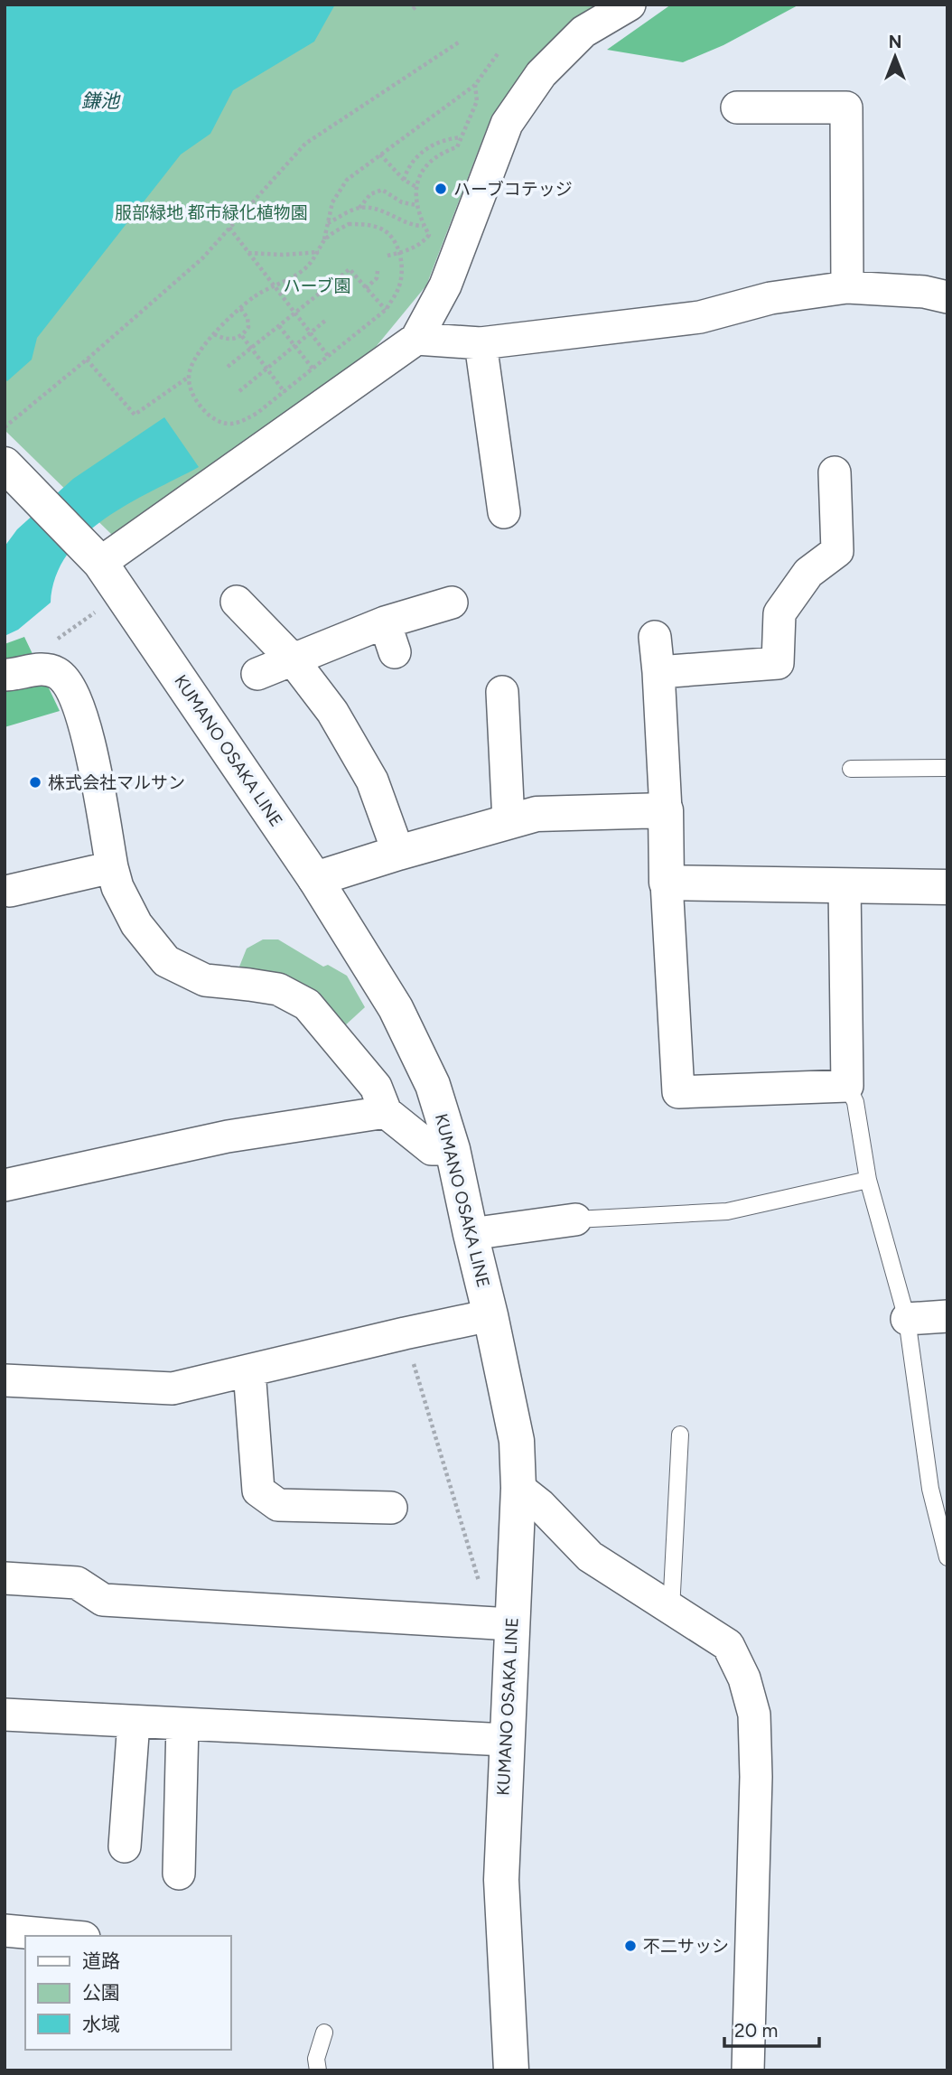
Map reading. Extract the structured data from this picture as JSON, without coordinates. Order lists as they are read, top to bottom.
{
  "streets": {
    "main road": ["KUMANO OSAKA LINE"]
  },
  "water": ["鎌池"],
  "parks": ["服部緑地 都市緑化植物園", "ハーブ園"],
  "places": ["ハーブコテッジ", "株式会社マルサン", "不二サッシ"],
  "legend": ["道路", "公園", "水域"],
  "scale_bar": "20 m",
  "north": "top"
}
